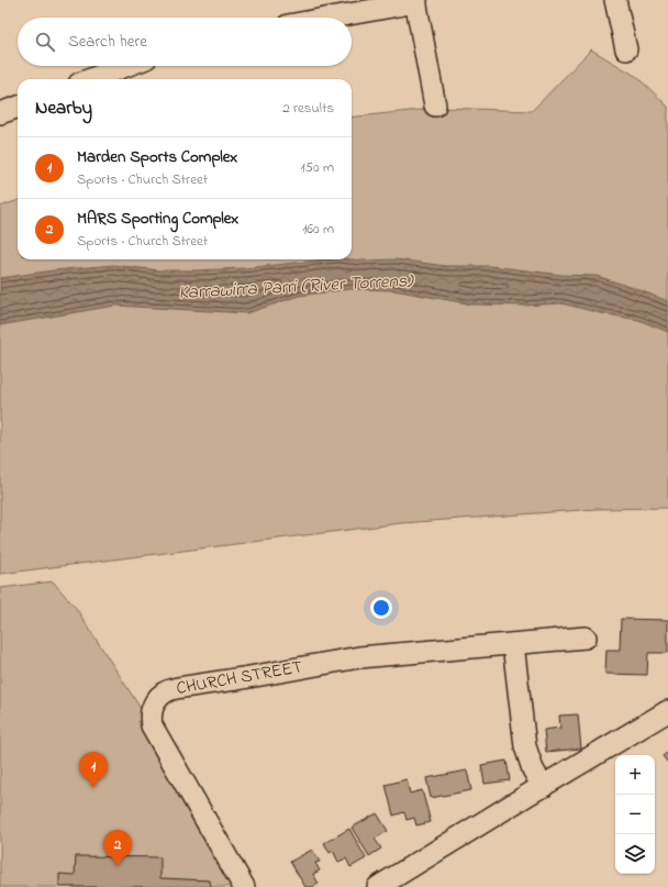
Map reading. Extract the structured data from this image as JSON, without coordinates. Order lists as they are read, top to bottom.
{
  "streets": {
    "street": ["CHURCH STREET"]
  },
  "water": ["Karrawirra Parri (River Torrens)"],
  "page": {
    "search": "Search here",
    "heading": ["Nearby", "2 results"],
    "list": [
      {
        "mark": "1",
        "name": "Marden Sports Complex",
        "note": "Sports · Church Street",
        "value": "150 m"
      },
      {
        "mark": "2",
        "name": "MARS Sporting Complex",
        "note": "Sports · Church Street",
        "value": "160 m"
      }
    ],
    "pins": ["1", "2"],
    "map_buttons": ["+", "−"]
  }
}
